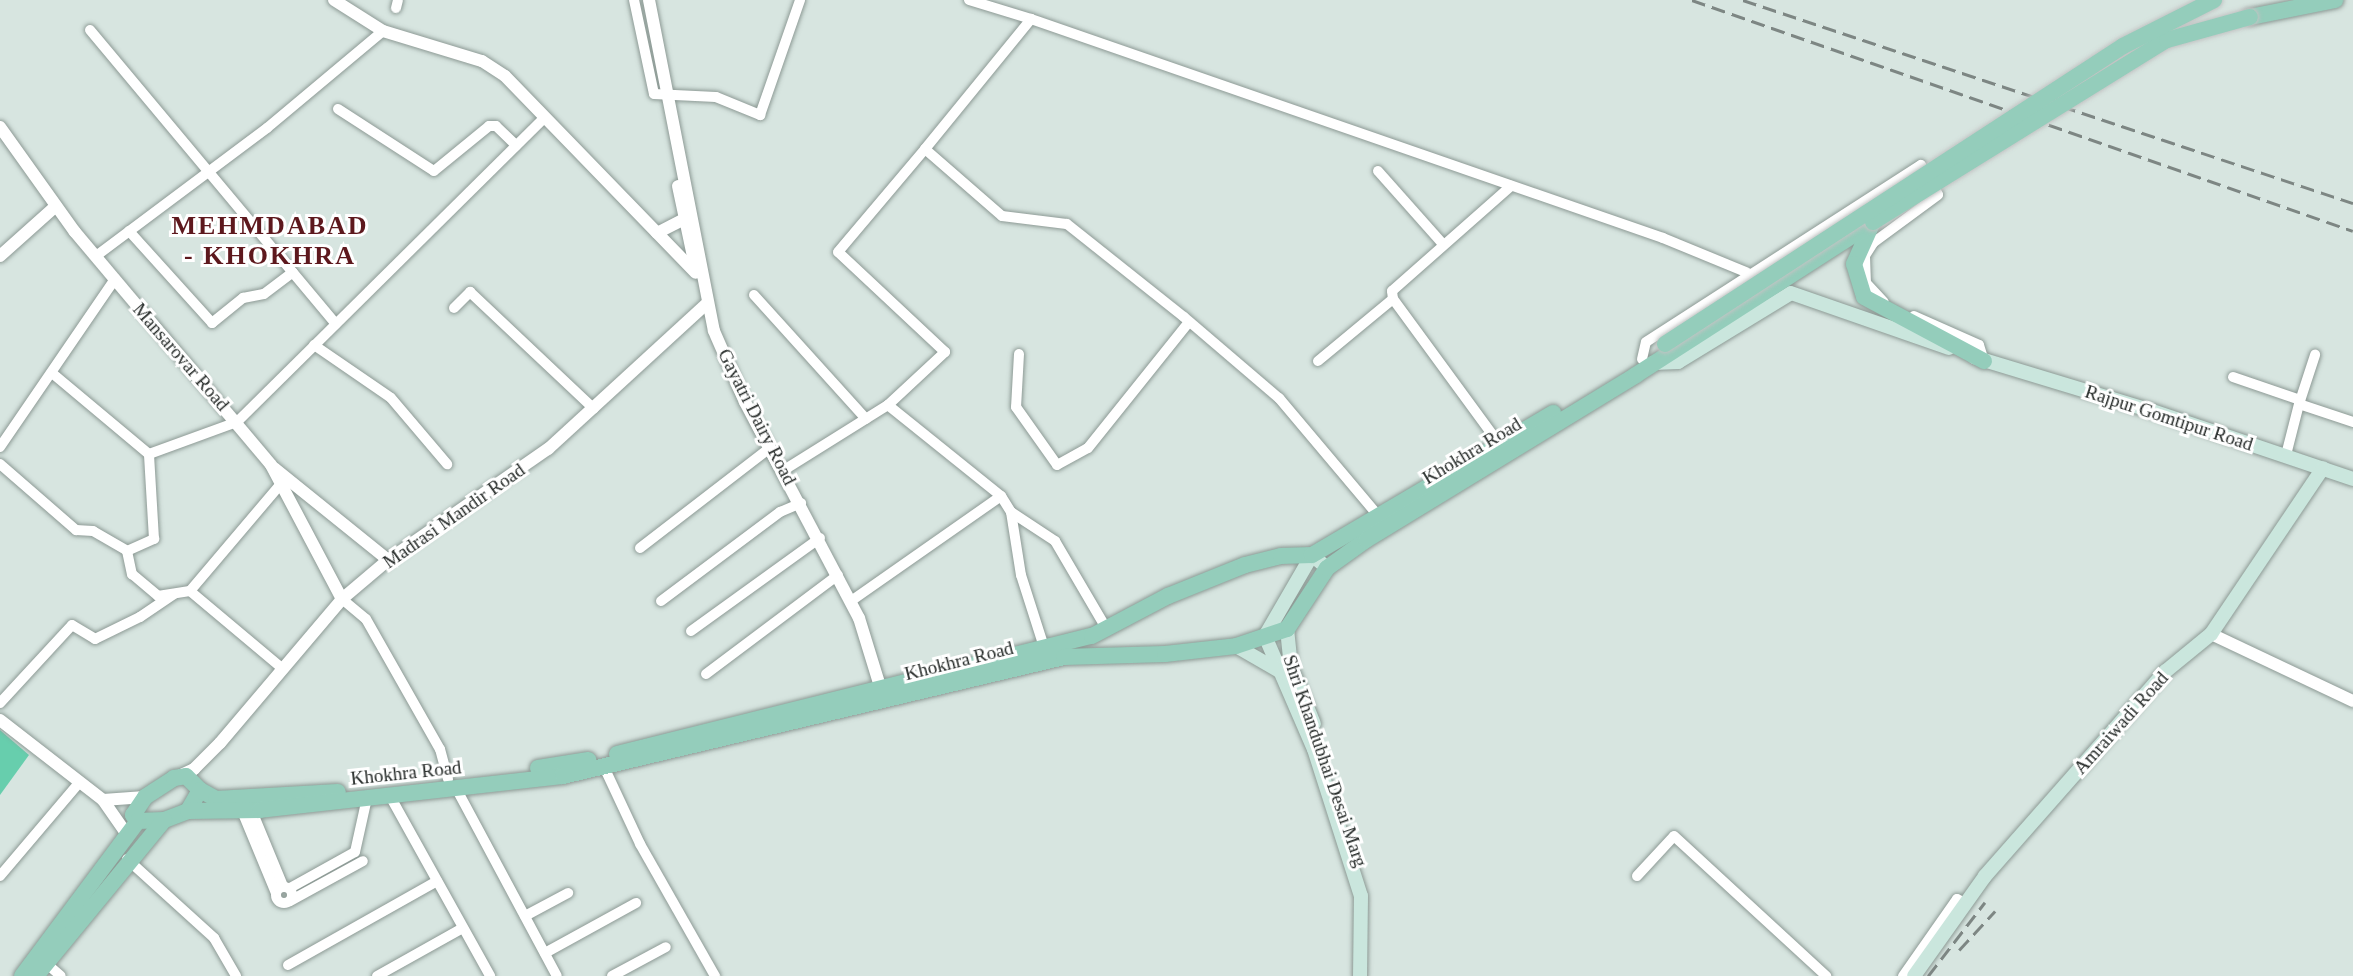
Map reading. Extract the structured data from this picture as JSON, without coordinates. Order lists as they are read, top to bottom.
{
  "streets": {
    "main road": [
      "Rajpur Gomtipur Road",
      "Khokhra Road",
      "Amraiwadi Road",
      "Shri Khandubhai Desai Marg"
    ],
    "street": ["Mansarovar Road", "Gayatri Dairy Road", "Madrasi Mandir Road"]
  },
  "crossings": [
    ["Mansarovar Road", "Madrasi Mandir Road"],
    ["Gayatri Dairy Road", "Khokhra Road"],
    ["Gayatri Dairy Road", "Madrasi Mandir Road"],
    ["Rajpur Gomtipur Road", "Khokhra Road"],
    ["Rajpur Gomtipur Road", "Amraiwadi Road"],
    ["Khokhra Road", "Shri Khandubhai Desai Marg"]
  ],
  "districts": ["MEHMDABAD - KHOKHRA"]
}
